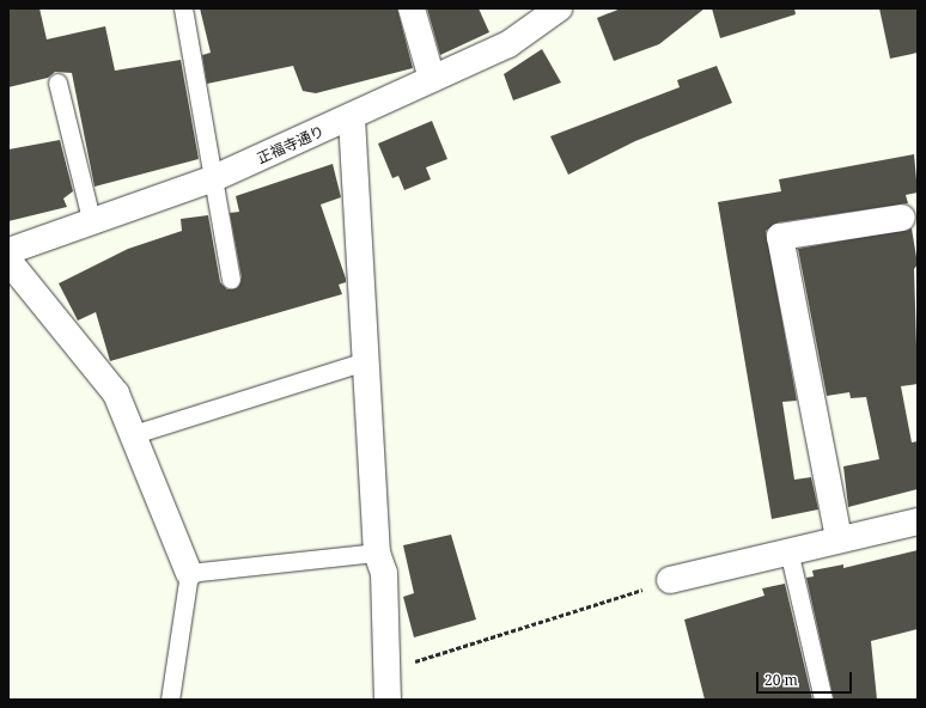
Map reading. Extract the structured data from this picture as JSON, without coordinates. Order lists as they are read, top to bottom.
{
  "streets": {
    "street": ["正福寺通り"]
  },
  "scale_bar": "20 m"
}
